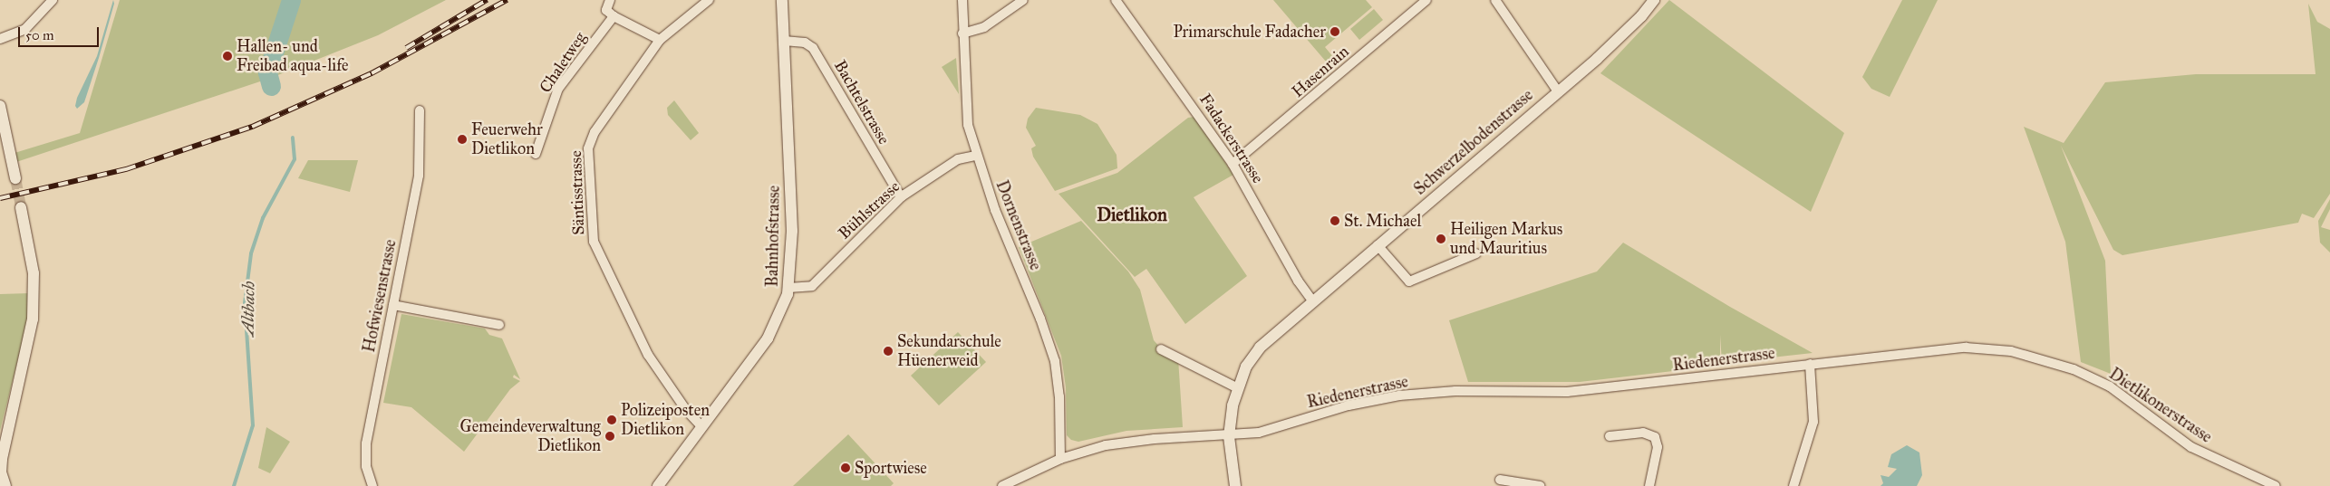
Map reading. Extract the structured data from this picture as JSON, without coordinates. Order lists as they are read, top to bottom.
{
  "streets": {
    "street": [
      "Chaletweg",
      "Hasenrain",
      "Bachtelstrasse",
      "Fadackerstrasse",
      "Schwerzelbodenstrasse",
      "Säntisstrasse",
      "Bühlstrasse",
      "Dornenstrasse",
      "Bahnhofstrasse",
      "Hofwiesenstrasse",
      "Riedenerstrasse",
      "Dietlikonerstrasse"
    ]
  },
  "crossings": [
    ["Hasenrain", "Fadackerstrasse"],
    ["Bachtelstrasse", "Bühlstrasse"],
    ["Bachtelstrasse", "Bahnhofstrasse"],
    ["Fadackerstrasse", "Schwerzelbodenstrasse"],
    ["Schwerzelbodenstrasse", "Riedenerstrasse"],
    ["Säntisstrasse", "Bahnhofstrasse"],
    ["Bühlstrasse", "Dornenstrasse"],
    ["Bühlstrasse", "Bahnhofstrasse"],
    ["Dornenstrasse", "Riedenerstrasse"],
    ["Riedenerstrasse", "Dietlikonerstrasse"]
  ],
  "districts": ["Dietlikon"],
  "water": ["Altbach"],
  "places": [
    "Primarschule Fadacher",
    "Hallen- und Freibad aqua-life",
    "Feuerwehr Dietlikon",
    "St. Michael",
    "Heiligen Markus und Mauritius",
    "Sekundarschule Hüenerweid",
    "Polizeiposten Dietlikon",
    "Gemeindeverwaltung Dietlikon",
    "Sportwiese"
  ],
  "scale_bar": "50 m"
}
